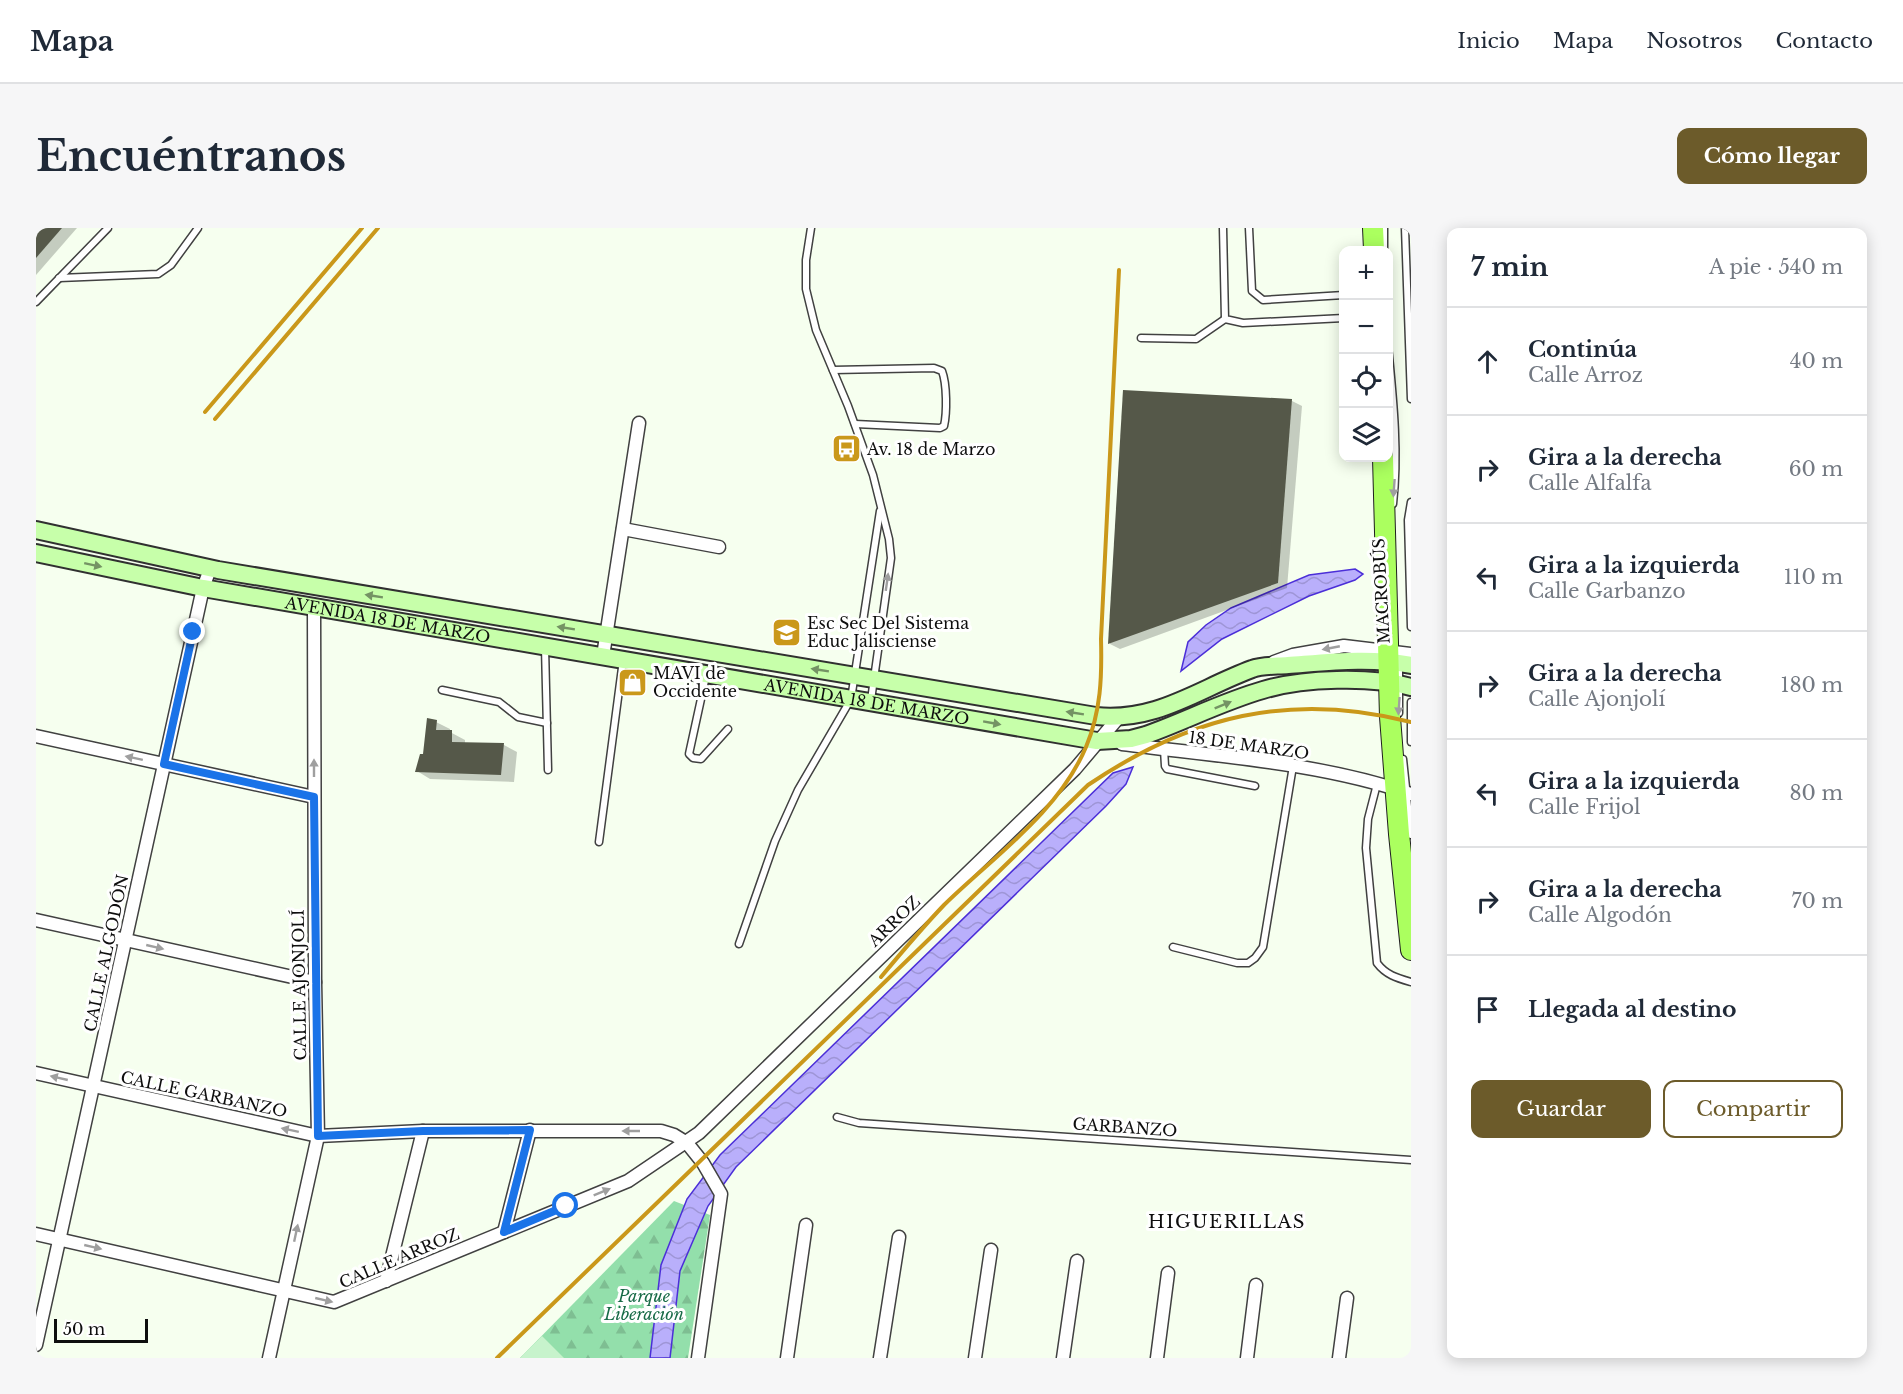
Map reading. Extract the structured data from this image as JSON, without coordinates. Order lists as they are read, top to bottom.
{
  "streets": {
    "street": [
      "AVENIDA 18 DE MARZO",
      "18 DE MARZO",
      "ARROZ",
      "CALLE ALGODÓN",
      "CALLE AJONJOLÍ",
      "CALLE GARBANZO",
      "CALLE ARROZ"
    ],
    "lane": ["MACROBÚS", "GARBANZO"]
  },
  "crossings": [
    ["AVENIDA 18 DE MARZO", "18 DE MARZO"],
    ["AVENIDA 18 DE MARZO", "ARROZ"],
    ["AVENIDA 18 DE MARZO", "CALLE ALGODÓN"],
    ["AVENIDA 18 DE MARZO", "CALLE AJONJOLÍ"],
    ["18 DE MARZO", "ARROZ"],
    ["ARROZ", "CALLE GARBANZO"],
    ["ARROZ", "CALLE ARROZ"],
    ["CALLE ALGODÓN", "CALLE GARBANZO"],
    ["CALLE ALGODÓN", "CALLE ARROZ"],
    ["CALLE AJONJOLÍ", "CALLE GARBANZO"],
    ["CALLE AJONJOLÍ", "CALLE ARROZ"],
    ["CALLE GARBANZO", "CALLE ARROZ"]
  ],
  "one_way": ["CALLE GARBANZO", "CALLE ARROZ"],
  "districts": ["HIGUERILLAS"],
  "parks": ["Parque Liberación"],
  "places": {
    "bus stop": ["Av. 18 de Marzo"],
    "school or university": ["Esc Sec Del Sistema Educ Jalisciense"],
    "shop": ["MAVI de Occidente"]
  },
  "scale_bar": "50 m",
  "page": {
    "header": "Mapa",
    "nav": [
      "Inicio",
      "Mapa",
      "Nosotros",
      "Contacto"
    ],
    "buttons": [
      "Cómo llegar",
      ["Guardar", "Compartir"]
    ],
    "title": "Encuéntranos",
    "heading": ["7 min", "A pie · 540 m"],
    "map_buttons": ["+", "−"],
    "list": [
      ["Continúa", "Calle Arroz", "40 m"],
      ["Gira a la derecha", "Calle Alfalfa", "60 m"],
      ["Gira a la izquierda", "Calle Garbanzo", "110 m"],
      ["Gira a la derecha", "Calle Ajonjolí", "180 m"],
      ["Gira a la izquierda", "Calle Frijol", "80 m"],
      ["Gira a la derecha", "Calle Algodón", "70 m"],
      "Llegada al destino"
    ],
    "scale": "50 m"
  }
}
